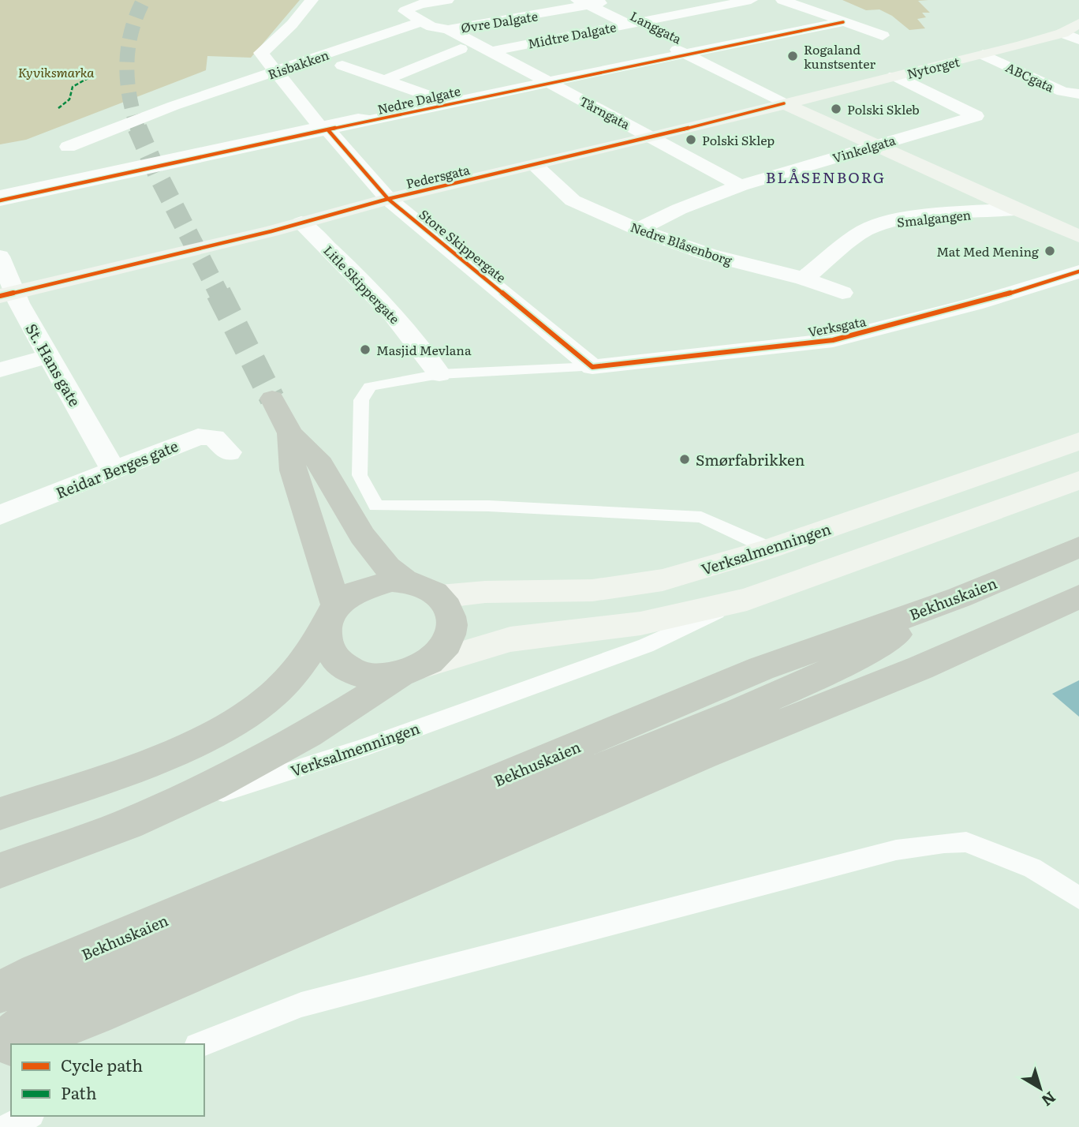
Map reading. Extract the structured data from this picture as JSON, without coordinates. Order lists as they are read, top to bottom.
{
  "streets": {
    "main road": ["Verksalmenningen", "Bekhuskaien"],
    "street": [
      "Øvre Dalgate",
      "Langgata",
      "Midtre Dalgate",
      "Risbakken",
      "Nytorget",
      "ABCgata",
      "Nedre Dalgate",
      "Tårngata",
      "Vinkelgata",
      "Pedersgata",
      "Smalgangen",
      "Nedre Blåsenborg",
      "Store Skippergate",
      "Litle Skippergate",
      "Verksgata",
      "St. Hans gate",
      "Reidar Berges gate"
    ]
  },
  "crossings": [
    ["Øvre Dalgate", "Langgata"],
    ["Øvre Dalgate", "Tårngata"],
    ["Langgata", "Midtre Dalgate"],
    ["Langgata", "Nytorget"],
    ["Langgata", "Nedre Dalgate"],
    ["Langgata", "Vinkelgata"],
    ["Langgata", "Pedersgata"],
    ["Langgata", "Smalgangen"],
    ["Midtre Dalgate", "Tårngata"],
    ["Risbakken", "Tårngata"],
    ["Risbakken", "Store Skippergate"],
    ["Nytorget", "ABCgata"],
    ["Nytorget", "Vinkelgata"],
    ["Nytorget", "Pedersgata"],
    ["Nedre Dalgate", "Tårngata"],
    ["Nedre Dalgate", "Store Skippergate"],
    ["Tårngata", "Vinkelgata"],
    ["Tårngata", "Pedersgata"],
    ["Vinkelgata", "Nedre Blåsenborg"],
    ["Pedersgata", "Nedre Blåsenborg"],
    ["Pedersgata", "Store Skippergate"],
    ["Pedersgata", "Litle Skippergate"],
    ["Pedersgata", "St. Hans gate"],
    ["Smalgangen", "Nedre Blåsenborg"],
    ["Store Skippergate", "Verksgata"],
    ["Litle Skippergate", "Verksgata"],
    ["Verksgata", "Verksalmenningen"],
    ["St. Hans gate", "Reidar Berges gate"]
  ],
  "districts": ["BLÅSENBORG"],
  "parks": ["Kyviksmarka"],
  "places": [
    "Rogaland kunstsenter",
    "Polski Skleb",
    "Polski Sklep",
    "Mat Med Mening",
    "Masjid Mevlana",
    "Smørfabrikken"
  ],
  "legend": ["Cycle path", "Path"],
  "north": "bottom right"
}
